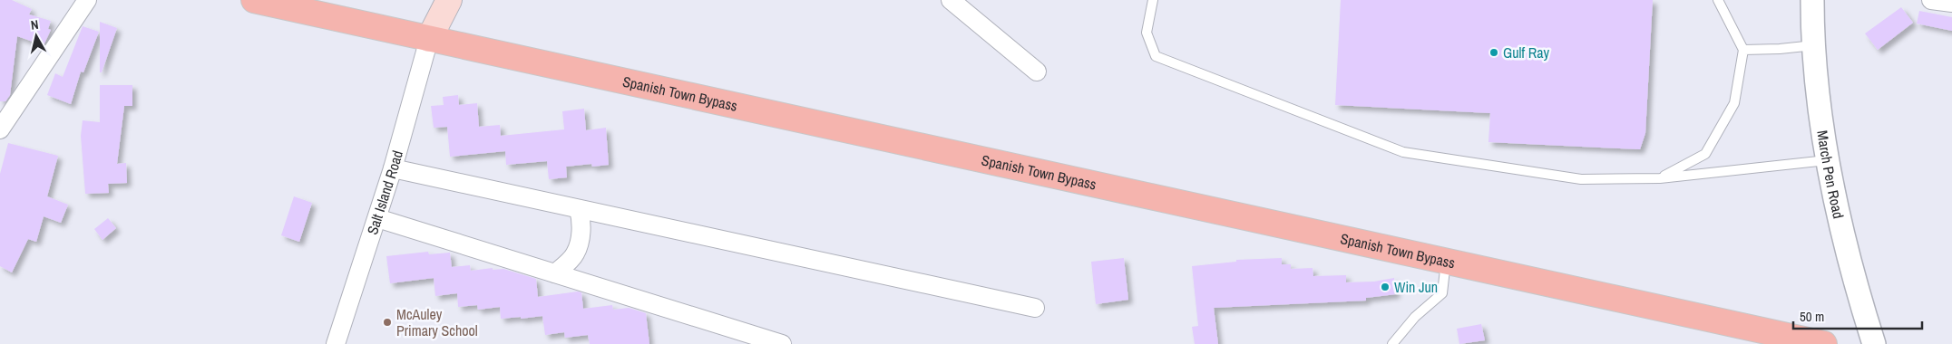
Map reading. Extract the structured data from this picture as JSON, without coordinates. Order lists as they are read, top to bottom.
{
  "streets": {
    "main road": ["Spanish Town Bypass"],
    "street": ["March Pen Road", "Salt Island Road"]
  },
  "crossings": [
    ["Spanish Town Bypass", "Salt Island Road"]
  ],
  "places": ["Gulf Ray", "Win Jun", "McAuley Primary School"],
  "scale_bar": "50 m",
  "north": "top"
}
